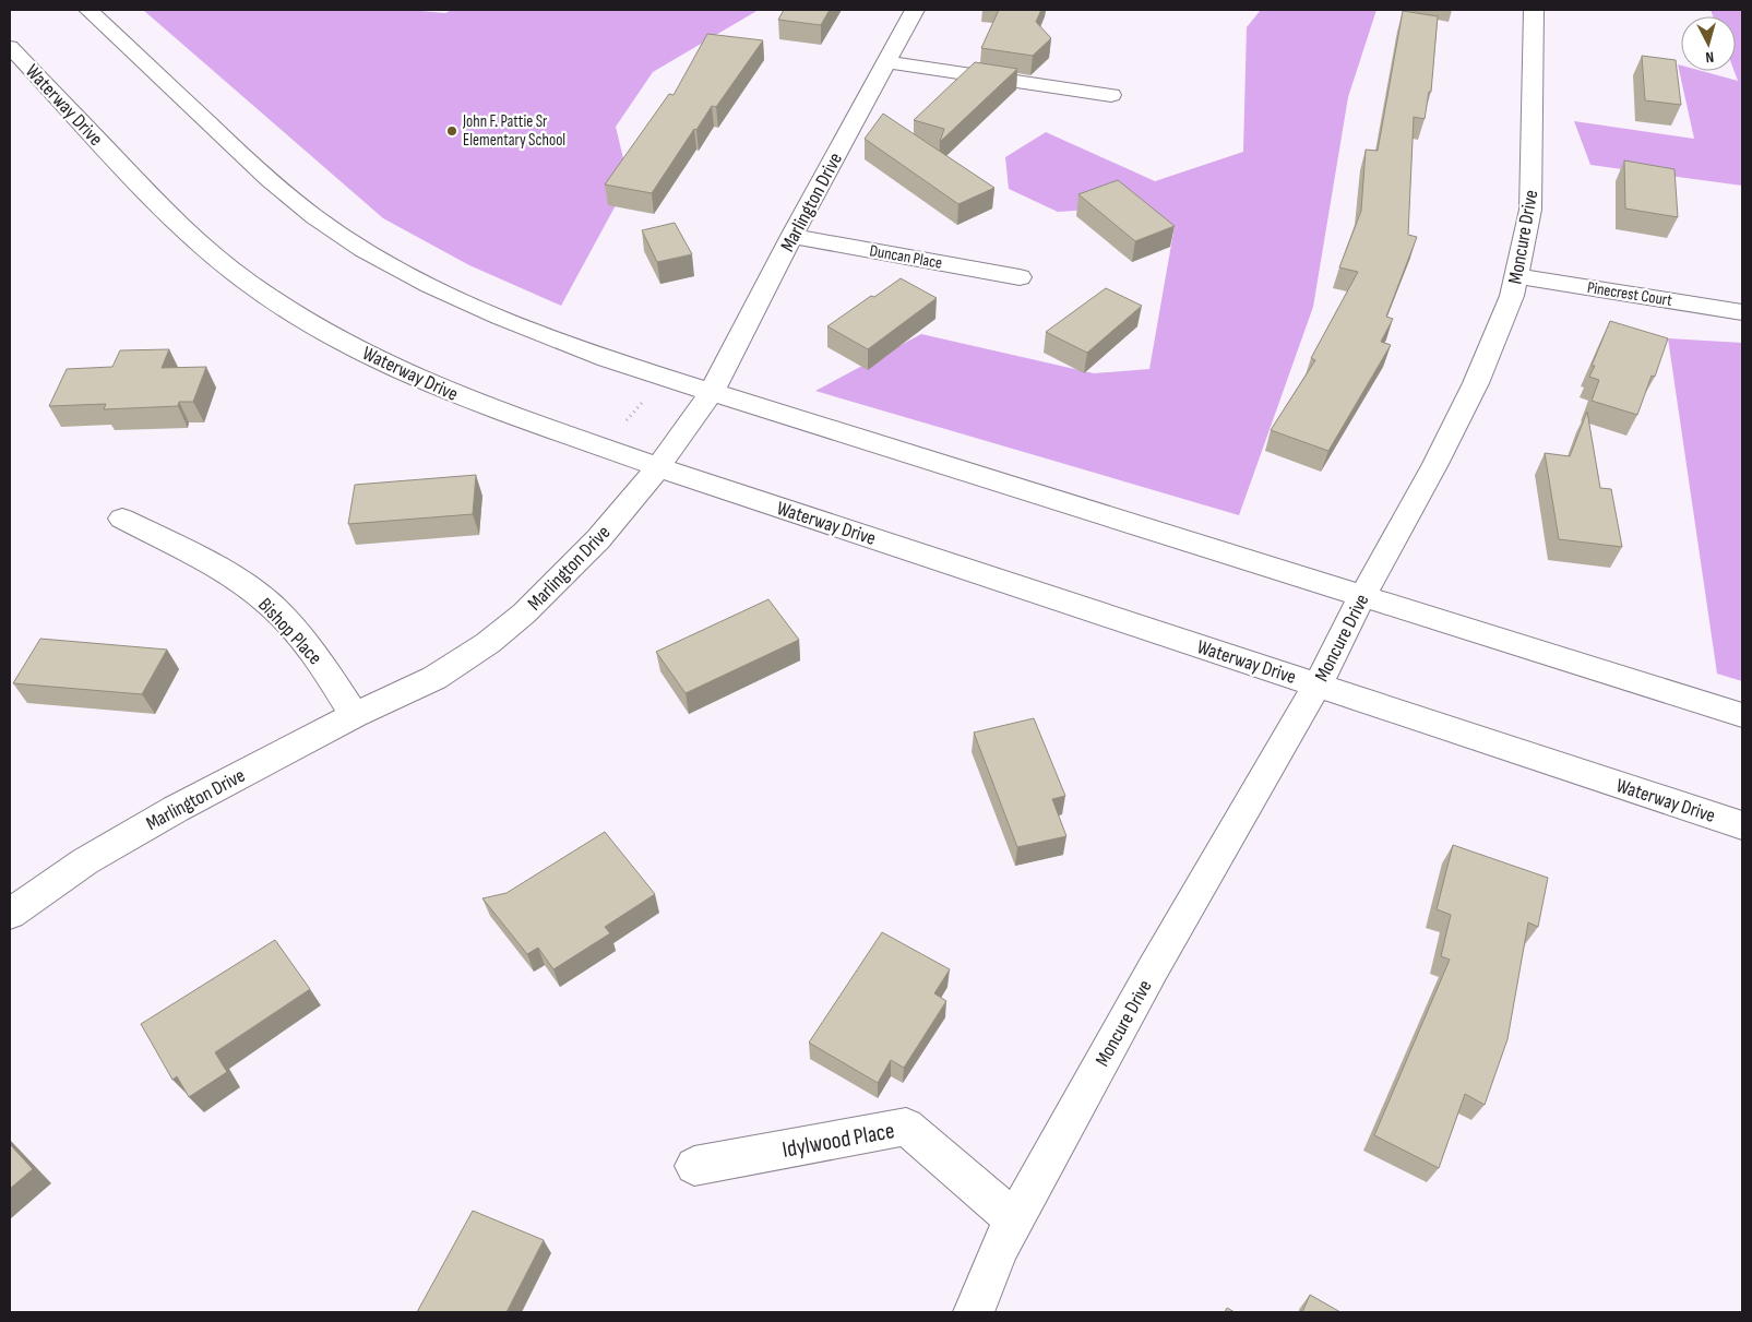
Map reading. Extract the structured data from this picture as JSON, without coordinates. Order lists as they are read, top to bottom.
{
  "streets": {
    "street": [
      "Waterway Drive",
      "Marlington Drive",
      "Moncure Drive",
      "Duncan Place",
      "Pinecrest Court",
      "Bishop Place",
      "Idylwood Place"
    ]
  },
  "crossings": [
    ["Waterway Drive", "Marlington Drive"],
    ["Waterway Drive", "Moncure Drive"],
    ["Marlington Drive", "Duncan Place"],
    ["Marlington Drive", "Bishop Place"],
    ["Moncure Drive", "Pinecrest Court"],
    ["Moncure Drive", "Idylwood Place"]
  ],
  "places": ["John F. Pattie Sr Elementary School"],
  "north": "bottom"
}
